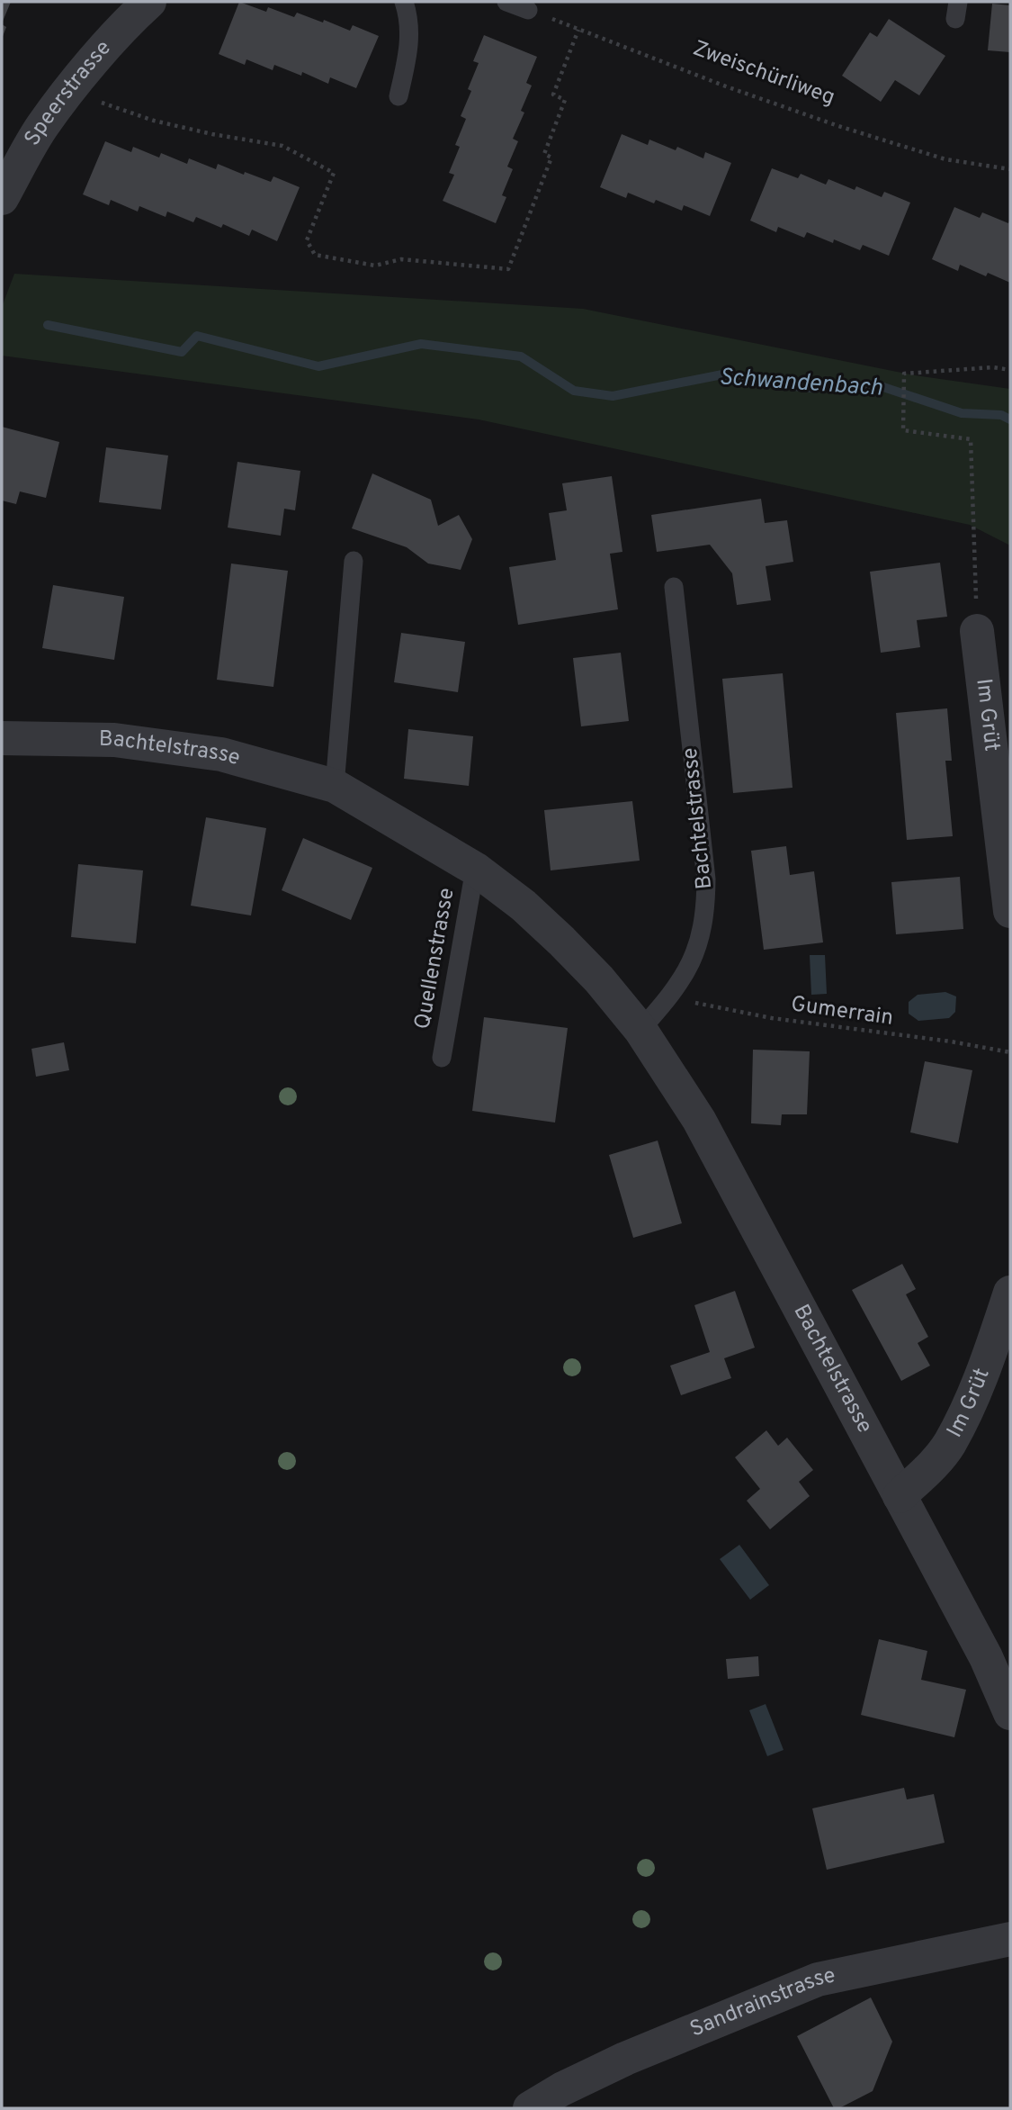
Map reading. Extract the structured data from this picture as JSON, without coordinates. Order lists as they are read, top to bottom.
{
  "streets": {
    "street": [
      "Speerstrasse",
      "Im Grüt",
      "Bachtelstrasse",
      "Sandrainstrasse"
    ],
    "lane": ["Quellenstrasse"],
    "path": ["Zweischürliweg", "Gumerrain"]
  },
  "crossings": [
    ["Im Grüt", "Bachtelstrasse"],
    ["Bachtelstrasse", "Quellenstrasse"],
    ["Bachtelstrasse", "Gumerrain"]
  ],
  "water": ["Schwandenbach"]
}
